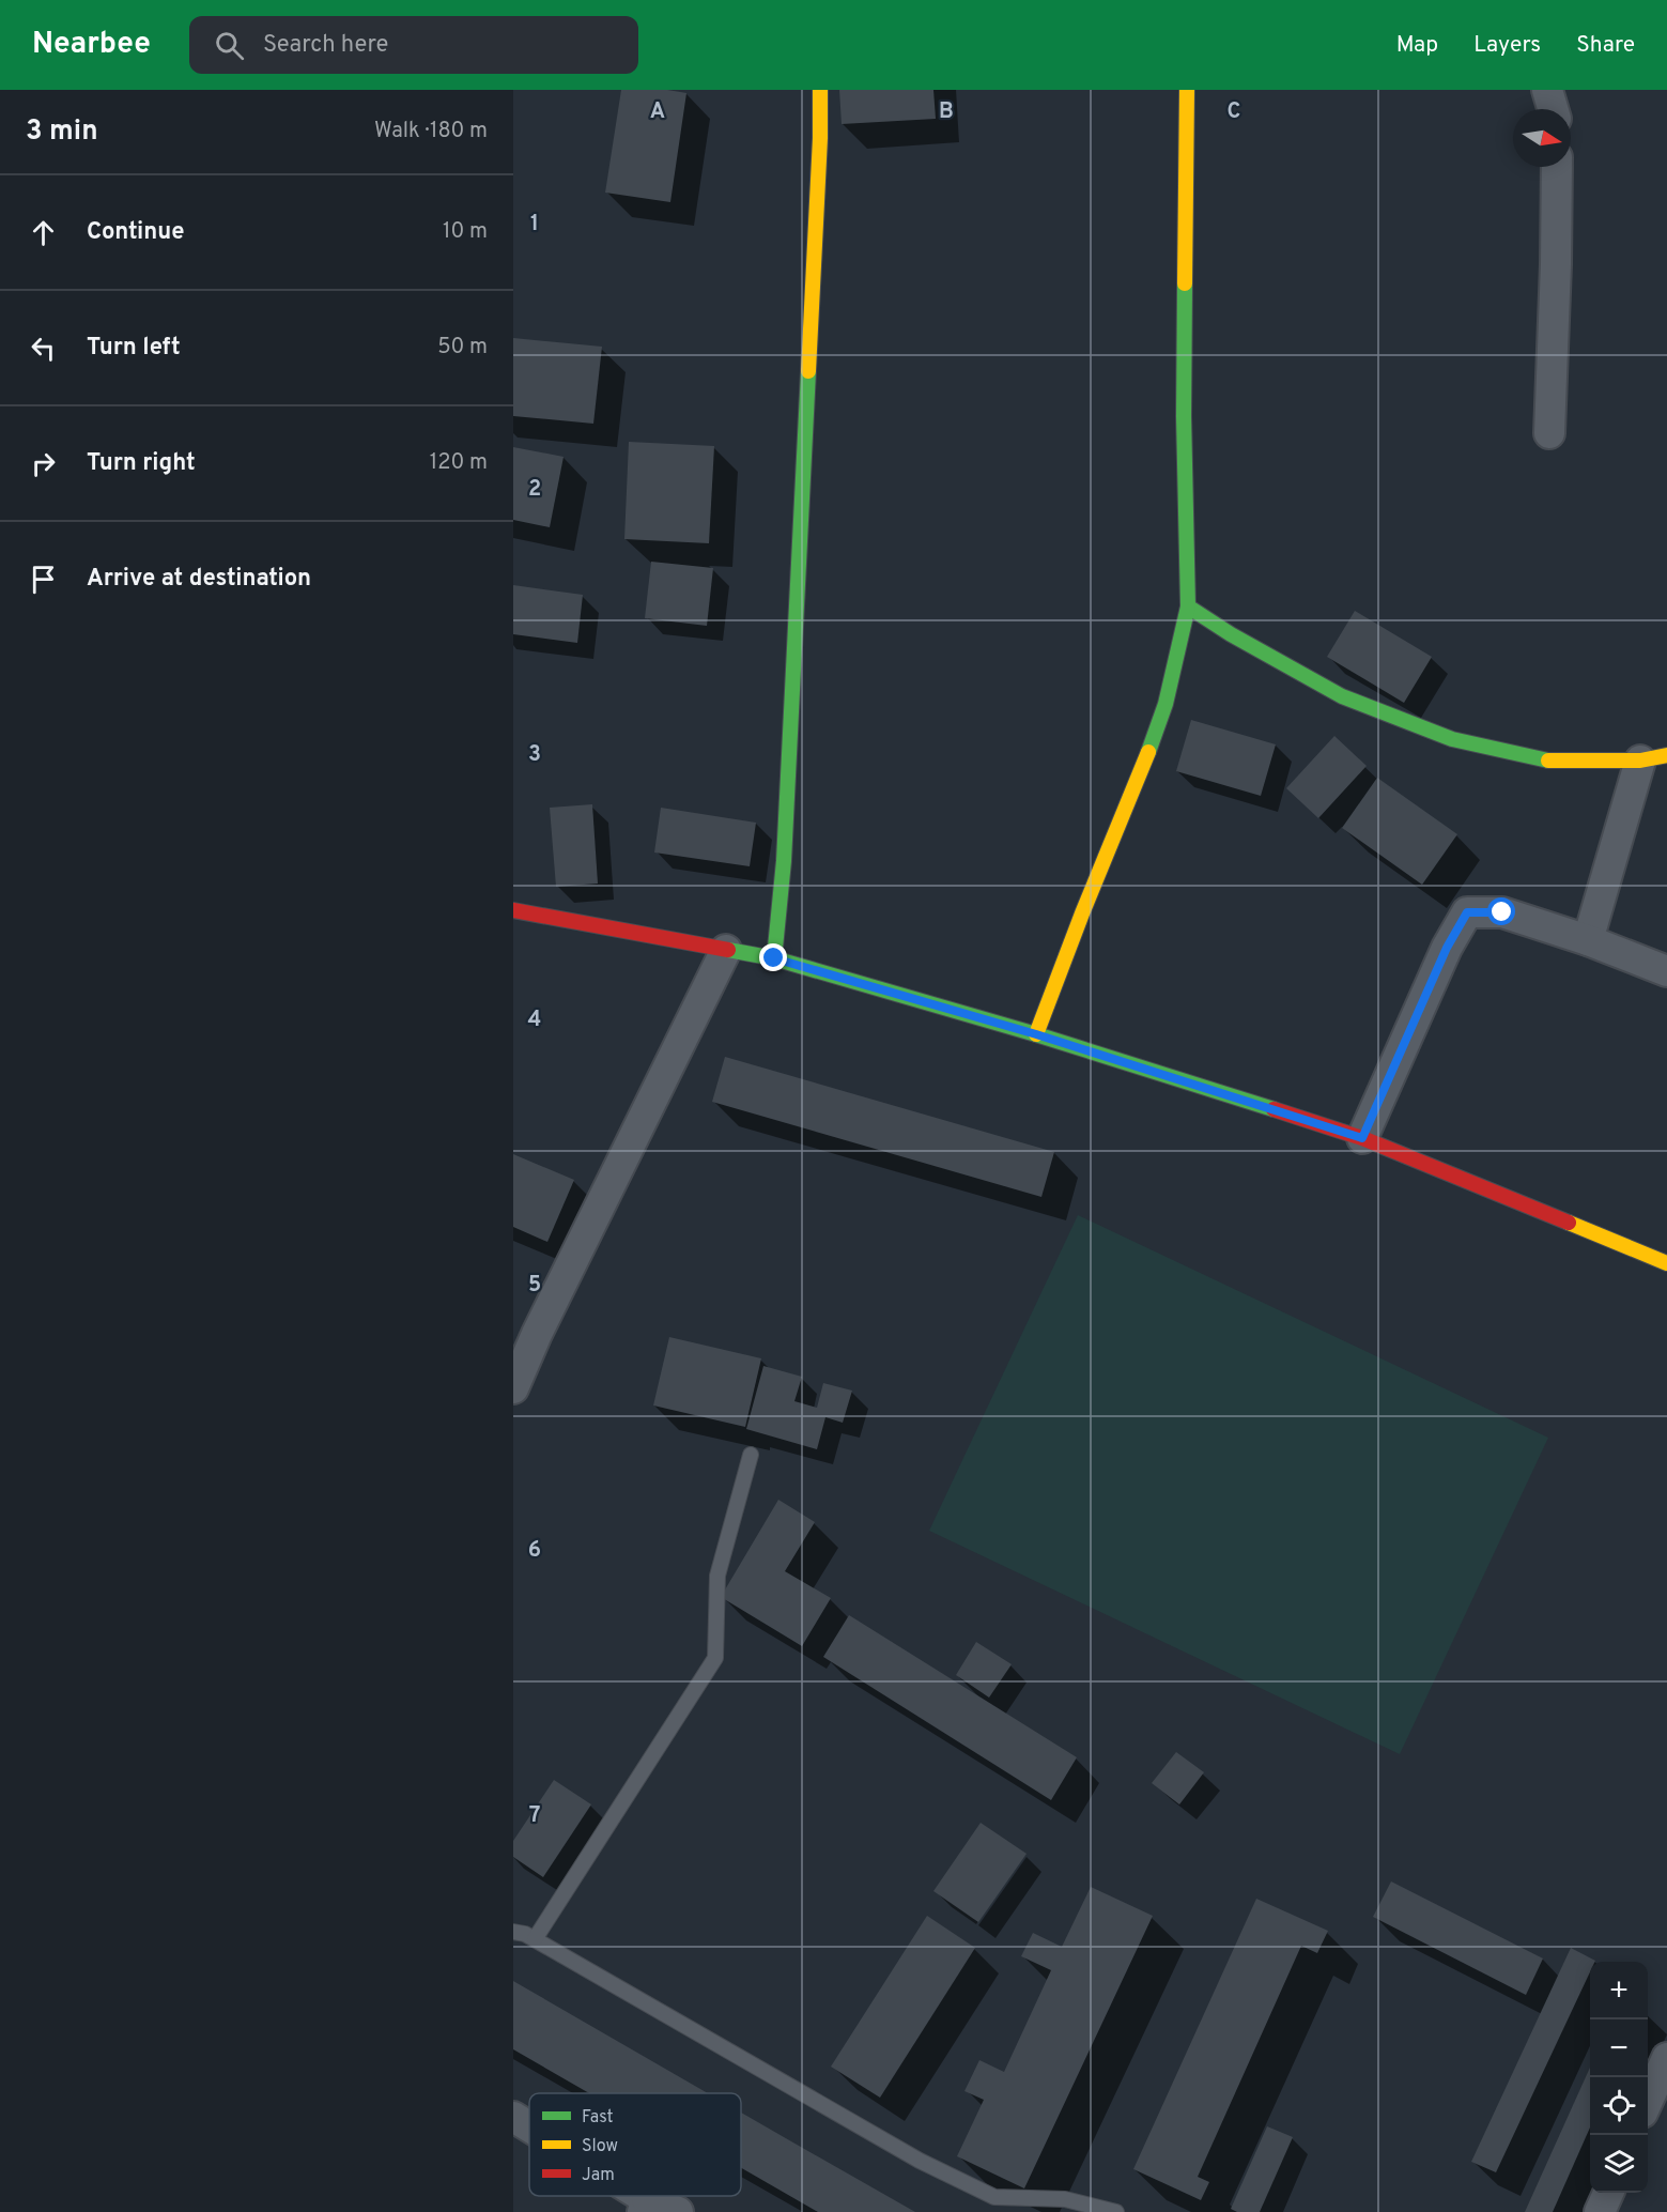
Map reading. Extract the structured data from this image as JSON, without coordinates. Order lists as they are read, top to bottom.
{
  "legend": ["Fast", "Slow", "Jam"],
  "north": "right",
  "page": {
    "header": "Nearbee",
    "search": "Search here",
    "nav": ["Map", "Layers", "Share"],
    "heading": ["3 min", "Walk · 180 m"],
    "list": [
      ["Continue", "10 m"],
      ["Turn left", "50 m"],
      ["Turn right", "120 m"],
      "Arrive at destination"
    ],
    "map_buttons": ["+", "−"]
  },
  "grid": {
    "columns": ["A", "B", "C"],
    "rows": [
      "1",
      "2",
      "3",
      "4",
      "5",
      "6",
      "7"
    ]
  }
}
